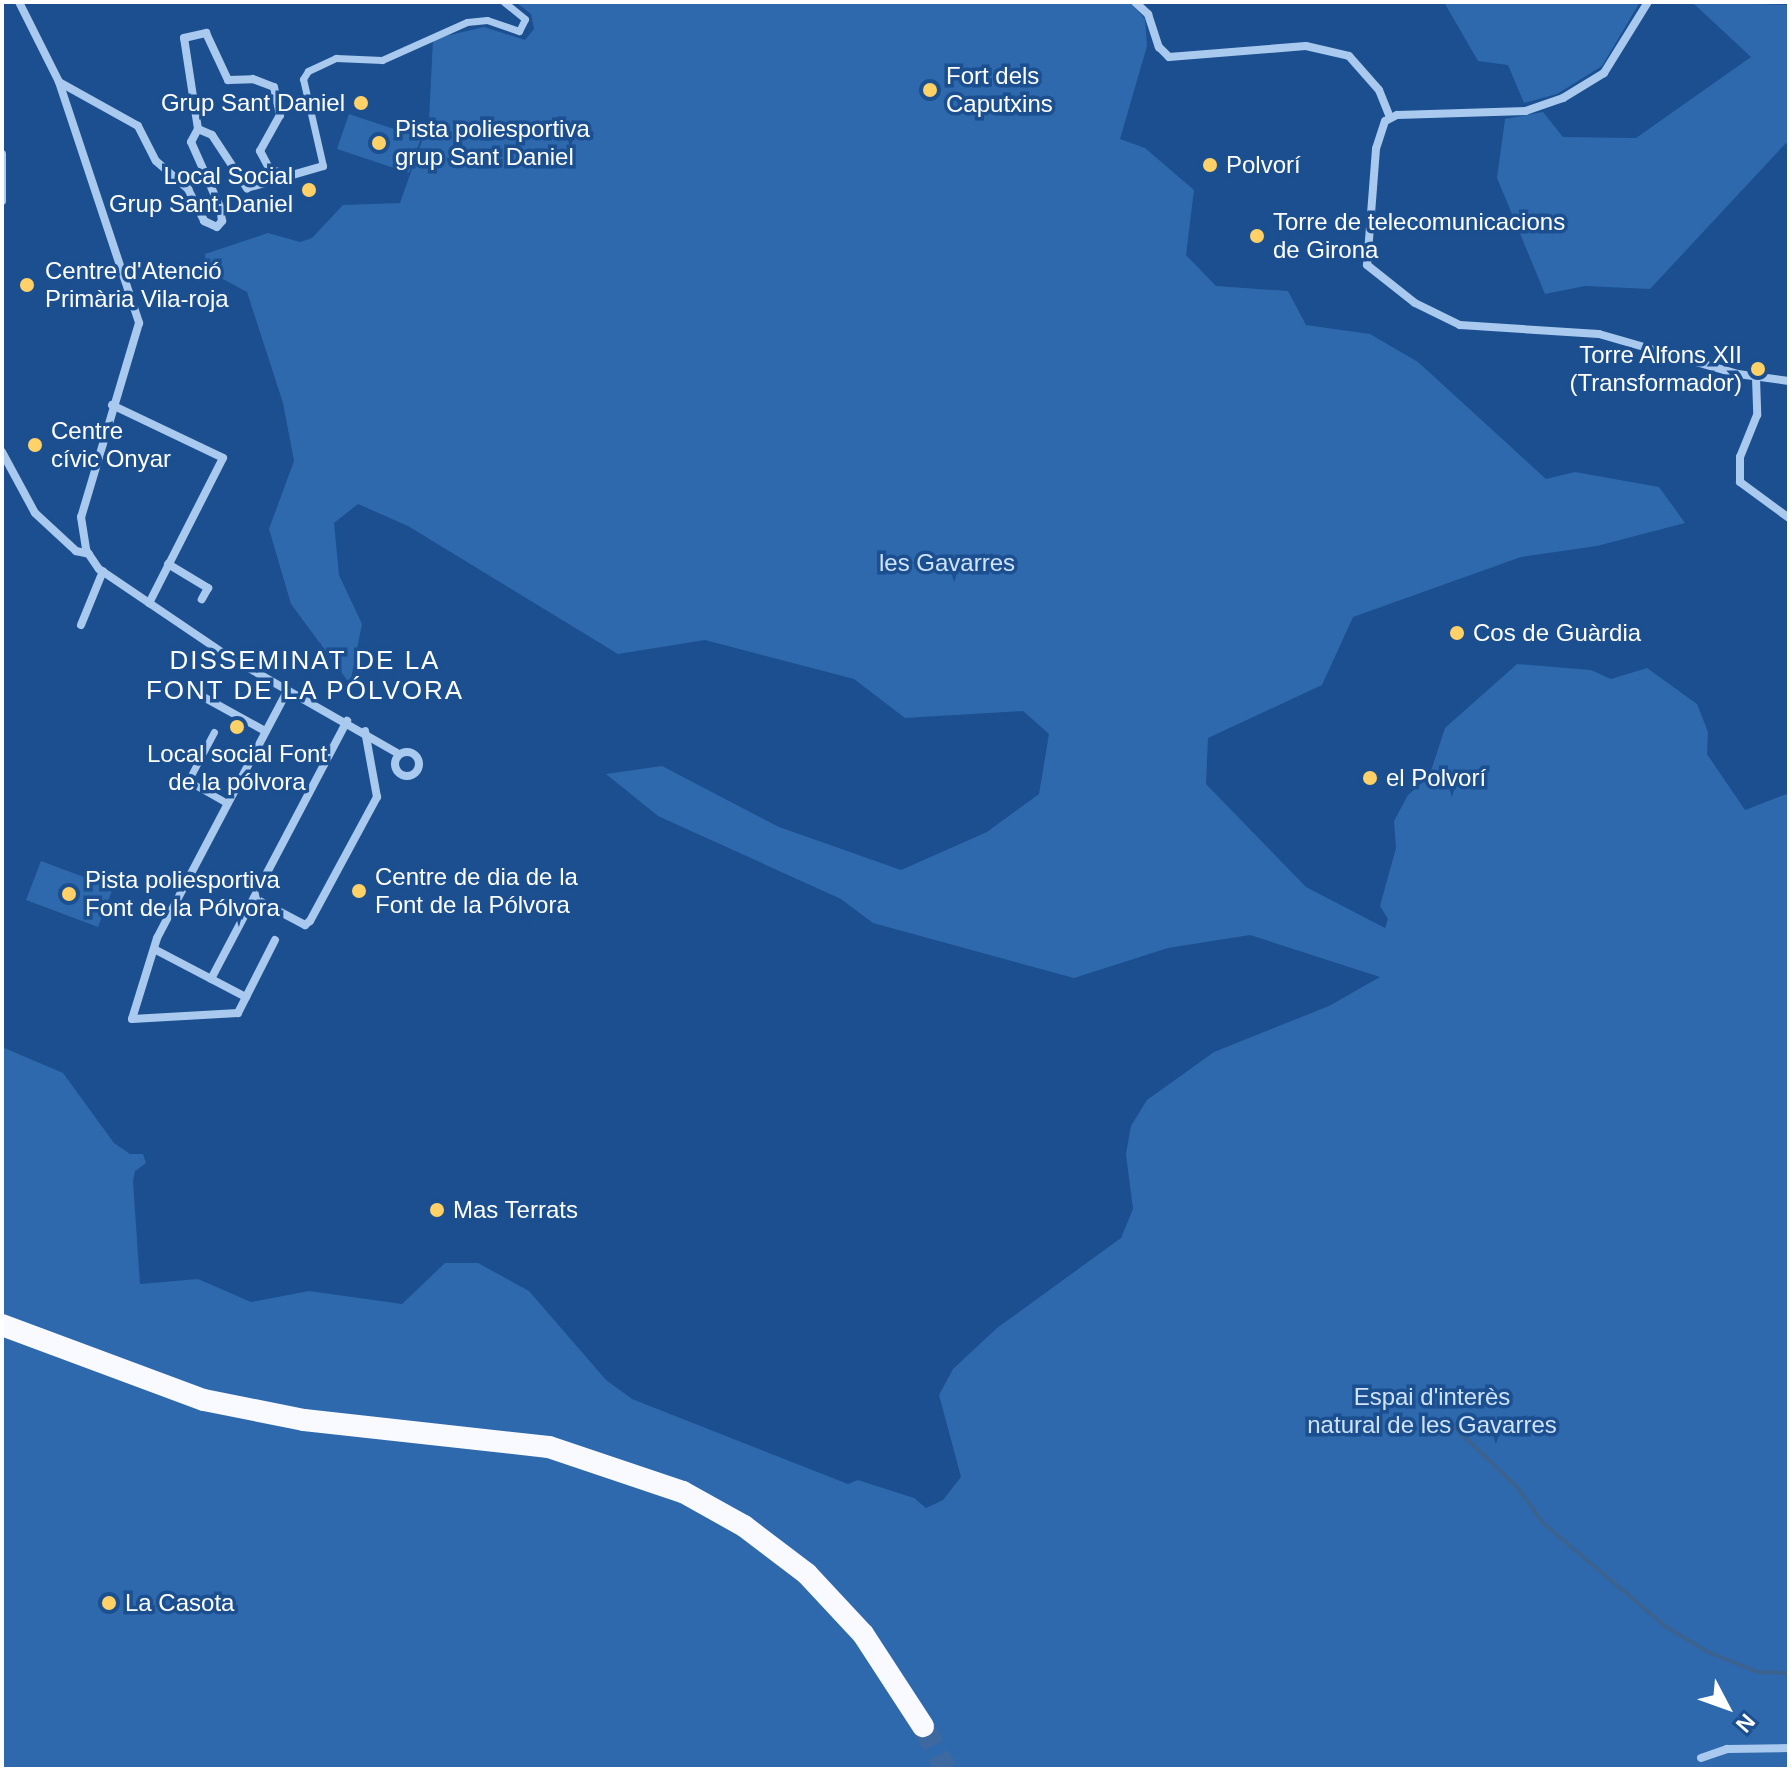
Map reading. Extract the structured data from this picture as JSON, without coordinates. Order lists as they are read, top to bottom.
{
  "districts": ["DISSEMINAT DE LA FONT DE LA PÓLVORA"],
  "parks": ["les Gavarres", "Espai d'interès natural de les Gavarres"],
  "places": [
    "Fort dels Caputxins",
    "Grup Sant Daniel",
    "Pista poliesportiva grup Sant Daniel",
    "Polvorí",
    "Local Social Grup Sant Daniel",
    "Torre de telecomunicacions de Girona",
    "Centre d'Atenció Primària Vila-roja",
    "Torre Alfons XII (Transformador)",
    "Centre cívic Onyar",
    "Cos de Guàrdia",
    "Local social Font de la pólvora",
    "el Polvorí",
    "Centre de dia de la Font de la Pólvora",
    "Pista poliesportiva Font de la Pólvora",
    "Mas Terrats",
    "La Casota"
  ],
  "north": "bottom right"
}
